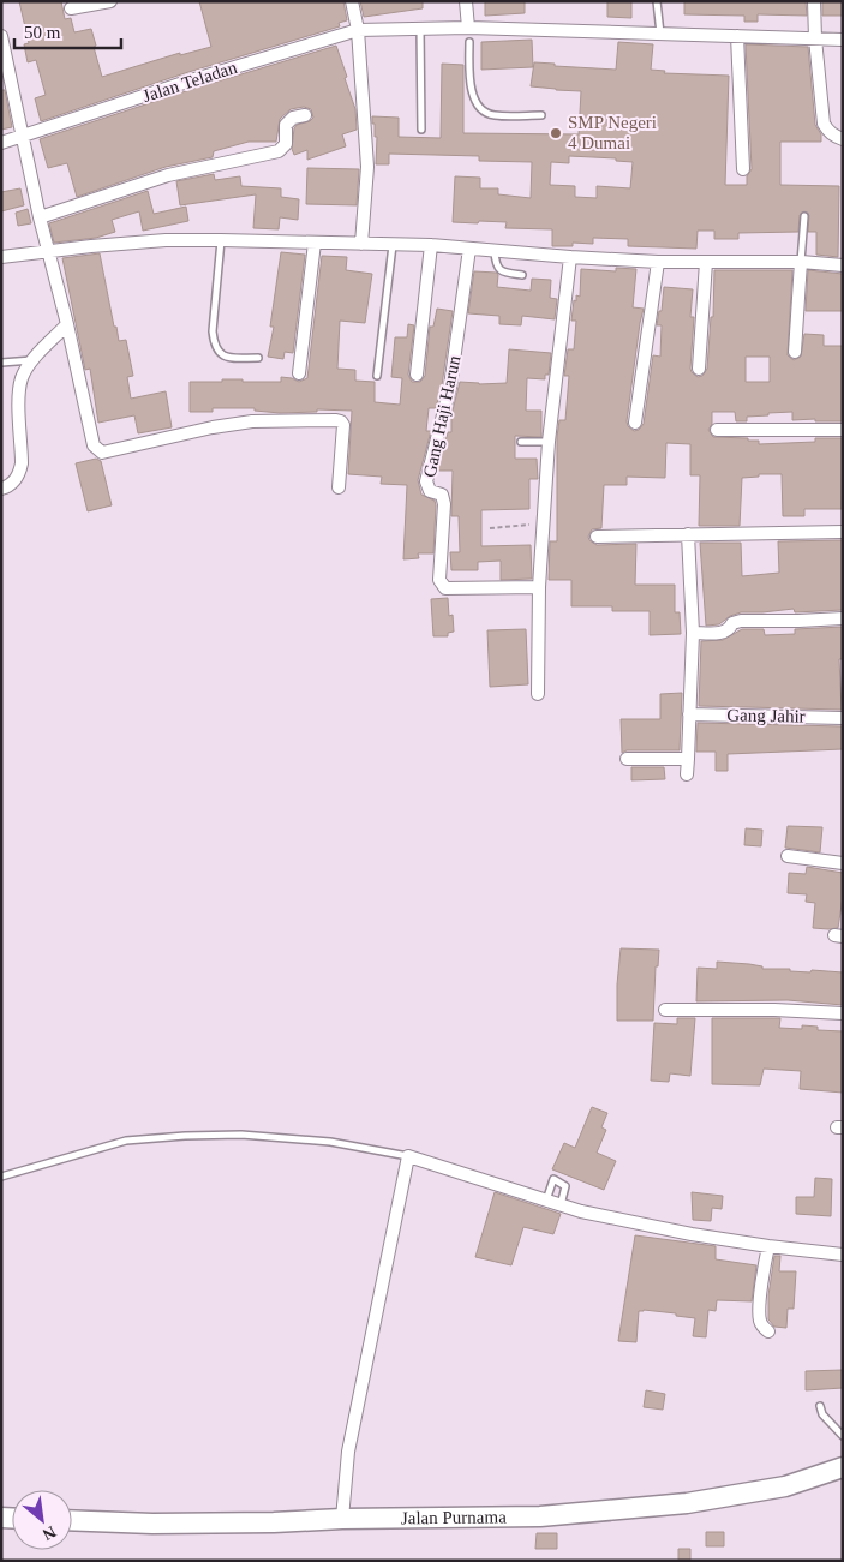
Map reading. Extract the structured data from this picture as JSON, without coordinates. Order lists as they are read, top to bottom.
{
  "streets": {
    "main road": ["Jalan Purnama"],
    "street": ["Jalan Teladan", "Gang Haji Harun", "Gang Jahir"]
  },
  "places": ["SMP Negeri 4 Dumai"],
  "scale_bar": "50 m",
  "north": "bottom right"
}
